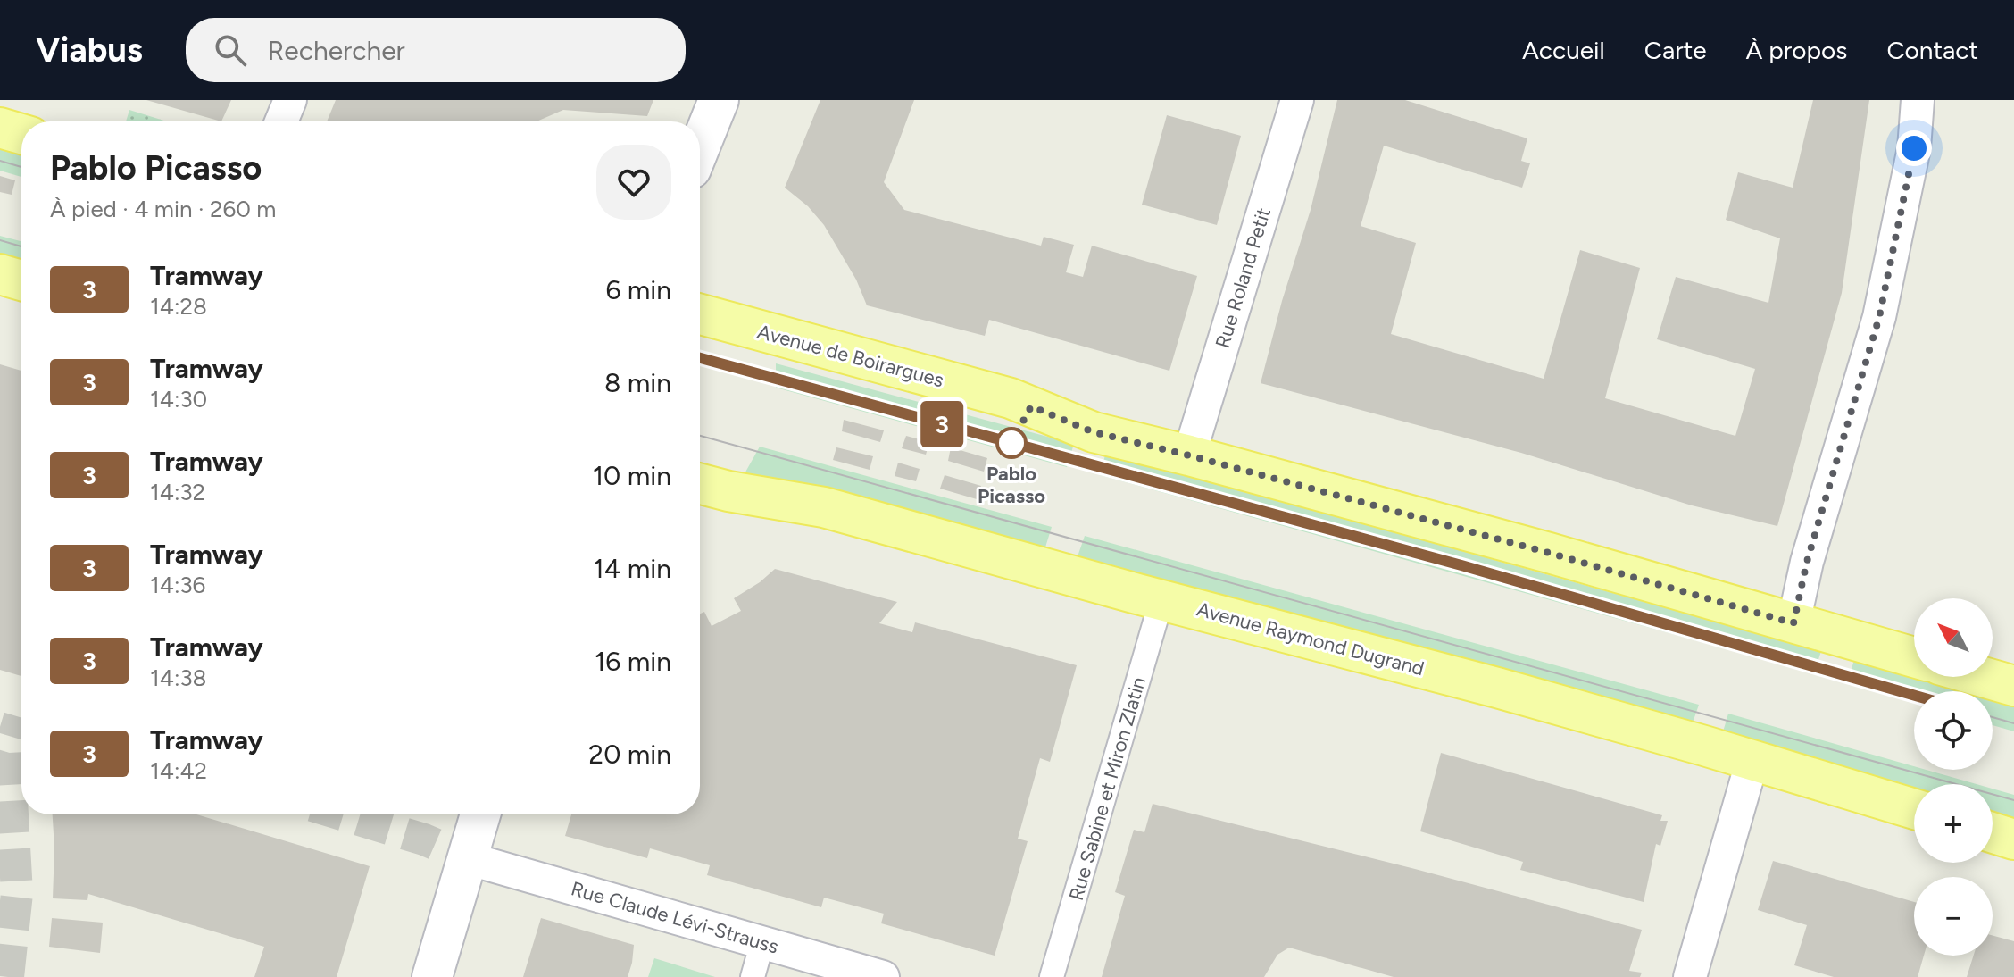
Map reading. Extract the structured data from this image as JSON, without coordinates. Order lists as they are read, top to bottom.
{
  "streets": {
    "main road": ["Avenue de Boirargues", "Avenue Raymond Dugrand"],
    "street": ["Rue Roland Petit", "Rue Sabine et Miron Zlatin", "Rue Claude Lévi-Strauss"]
  },
  "crossings": [
    ["Rue Roland Petit", "Avenue de Boirargues"],
    ["Avenue Raymond Dugrand", "Rue Sabine et Miron Zlatin"]
  ],
  "places": ["Pablo Picasso"],
  "lines": ["tram line 3"],
  "north": "top left",
  "page": {
    "header": "Viabus",
    "search": "Rechercher",
    "nav": [
      "Accueil",
      "Carte",
      "À propos",
      "Contact"
    ],
    "on_map": "3",
    "heading": ["Pablo Picasso", "À pied · 4 min · 260 m"],
    "list": [
      {
        "mark": "3",
        "name": "Tramway",
        "note": "14:28",
        "value": "6 min"
      },
      {
        "mark": "3",
        "name": "Tramway",
        "note": "14:30",
        "value": "8 min"
      },
      {
        "mark": "3",
        "name": "Tramway",
        "note": "14:32",
        "value": "10 min"
      },
      {
        "mark": "3",
        "name": "Tramway",
        "note": "14:36",
        "value": "14 min"
      },
      {
        "mark": "3",
        "name": "Tramway",
        "note": "14:38",
        "value": "16 min"
      },
      {
        "mark": "3",
        "name": "Tramway",
        "note": "14:42",
        "value": "20 min"
      }
    ],
    "map_buttons": ["+", "−"]
  }
}
